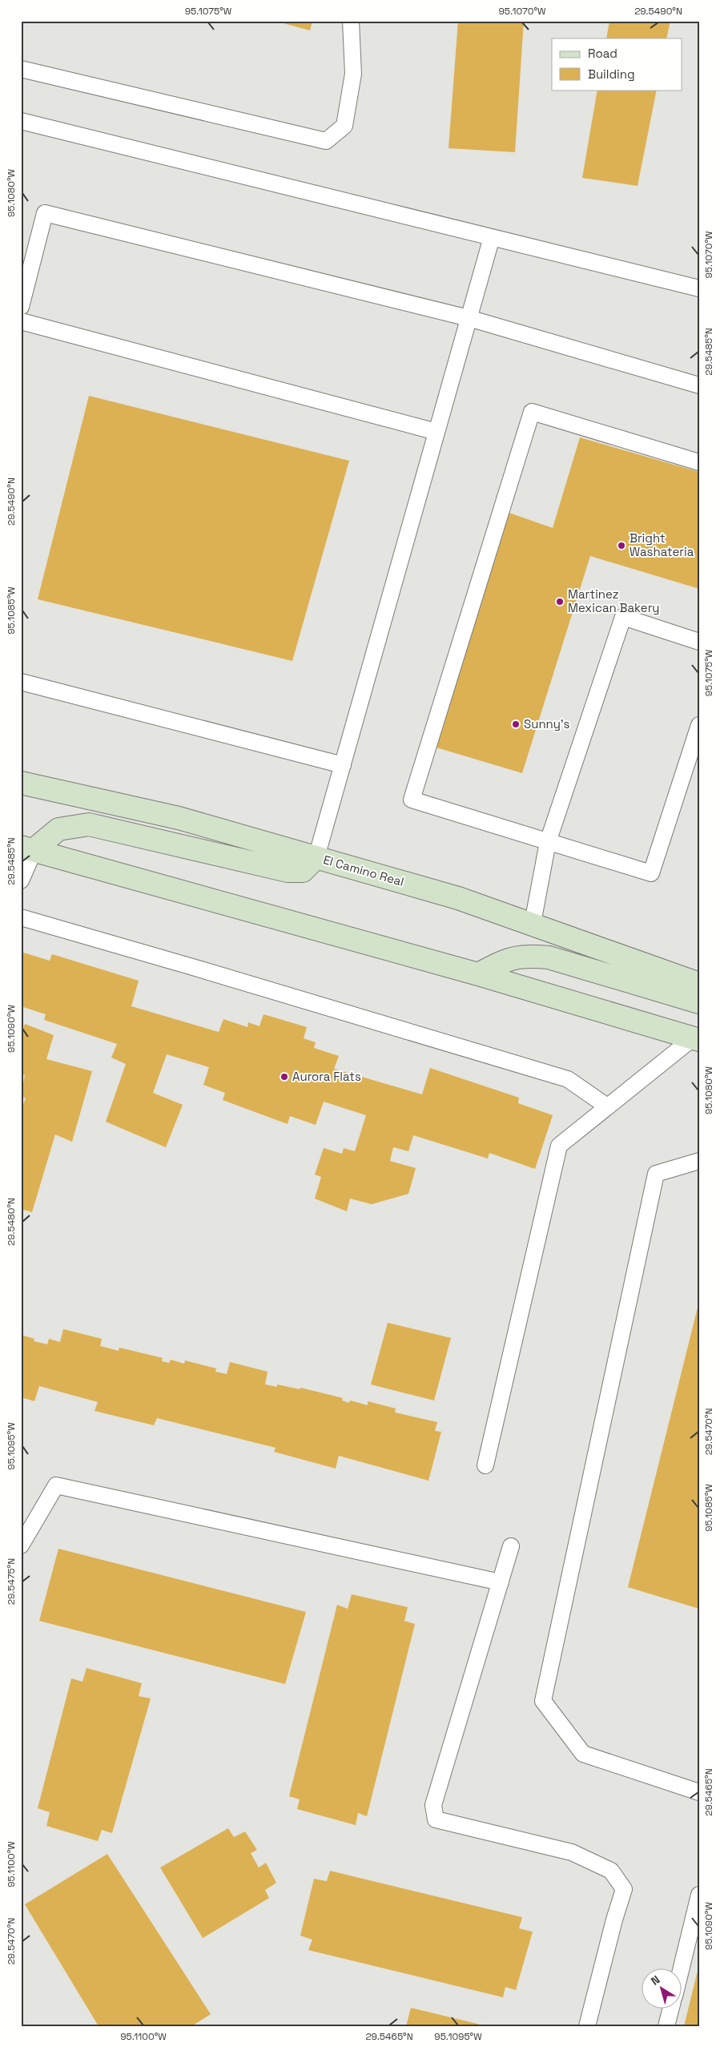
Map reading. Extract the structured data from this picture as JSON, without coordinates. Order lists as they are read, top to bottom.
{
  "streets": {
    "main road": ["El Camino Real"]
  },
  "places": [
    "Bright Washateria",
    "Martinez Mexican Bakery",
    "Sunny's",
    "Aurora Flats"
  ],
  "legend": ["Road", "Building"],
  "north": "top left",
  "coordinates": [
    "95.1075°W",
    "95.1070°W",
    "29.5490°N",
    "95.1080°W",
    "29.5485°N",
    "95.1085°W",
    "95.1090°W",
    "29.5480°N",
    "29.5470°N",
    "95.1095°W",
    "29.5475°N",
    "29.5465°N",
    "95.1100°W"
  ]
}
